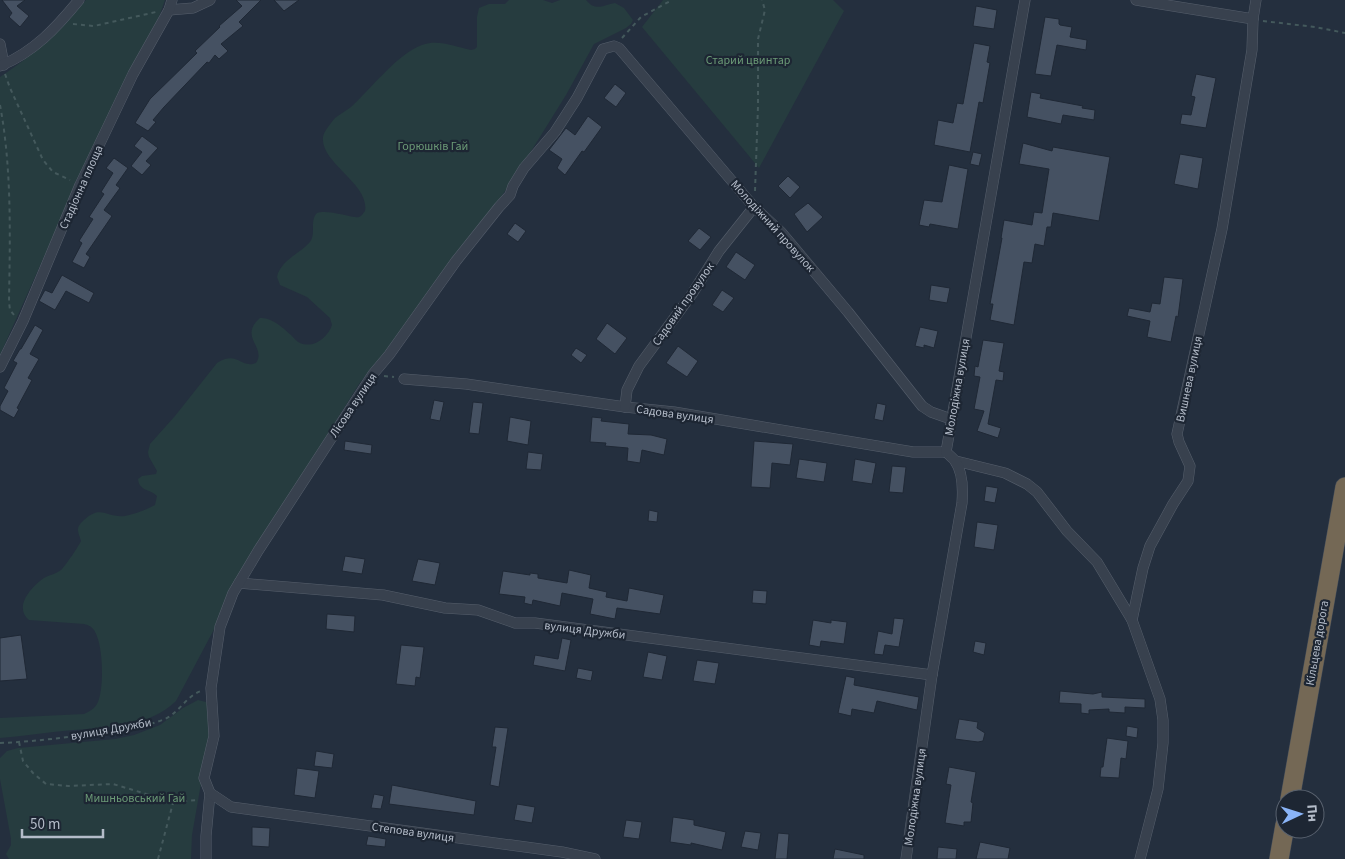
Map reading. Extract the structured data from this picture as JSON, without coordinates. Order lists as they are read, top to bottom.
{
  "streets": {
    "highway": ["Кільцева дорога"],
    "street": [
      "Стадіонна площа",
      "Молодіжний провулок",
      "Садовий провулок",
      "Вишнева вулиця",
      "Молодіжна вулиця",
      "Лісова вулиця",
      "Садова вулиця",
      "вулиця Дружби",
      "Степова вулиця"
    ]
  },
  "crossings": [
    ["Молодіжний провулок", "Садовий провулок"],
    ["Молодіжний провулок", "Молодіжна вулиця"],
    ["Молодіжний провулок", "Лісова вулиця"],
    ["Садовий провулок", "Садова вулиця"],
    ["Молодіжна вулиця", "Садова вулиця"],
    ["Молодіжна вулиця", "вулиця Дружби"],
    ["Лісова вулиця", "вулиця Дружби"],
    ["Лісова вулиця", "Степова вулиця"]
  ],
  "parks": ["Старий цвинтар", "Горюшків Гай", "Мишньовський Гай"],
  "scale_bar": "50 m",
  "north": "right"
}
